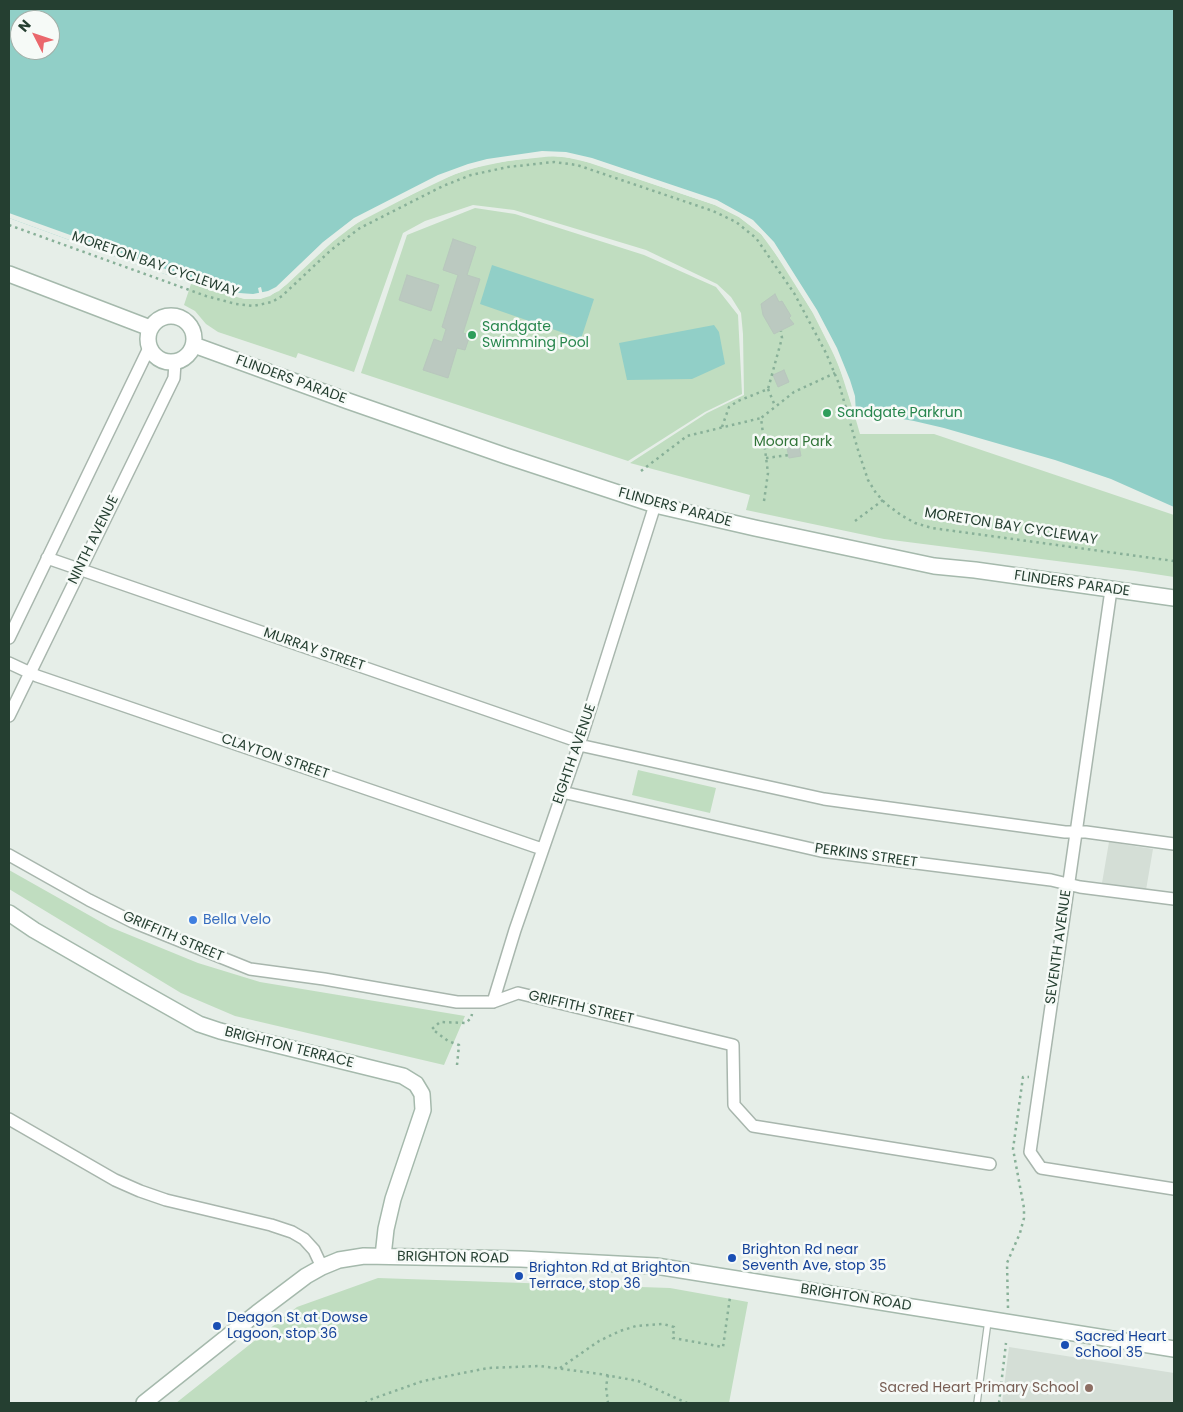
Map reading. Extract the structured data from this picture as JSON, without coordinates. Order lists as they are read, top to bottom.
{
  "streets": {
    "main road": ["FLINDERS PARADE", "BRIGHTON TERRACE", "BRIGHTON ROAD"],
    "street": [
      "NINTH AVENUE",
      "MURRAY STREET",
      "EIGHTH AVENUE",
      "CLAYTON STREET",
      "PERKINS STREET",
      "GRIFFITH STREET",
      "SEVENTH AVENUE"
    ],
    "path": ["MORETON BAY CYCLEWAY"]
  },
  "crossings": [
    ["FLINDERS PARADE", "NINTH AVENUE"],
    ["FLINDERS PARADE", "EIGHTH AVENUE"],
    ["FLINDERS PARADE", "SEVENTH AVENUE"],
    ["NINTH AVENUE", "MURRAY STREET"],
    ["NINTH AVENUE", "CLAYTON STREET"],
    ["MURRAY STREET", "EIGHTH AVENUE"],
    ["EIGHTH AVENUE", "CLAYTON STREET"],
    ["EIGHTH AVENUE", "PERKINS STREET"],
    ["EIGHTH AVENUE", "GRIFFITH STREET"],
    ["PERKINS STREET", "SEVENTH AVENUE"],
    ["BRIGHTON TERRACE", "BRIGHTON ROAD"]
  ],
  "parks": ["Moora Park"],
  "places": [
    "Sandgate Swimming Pool",
    "Sandgate Parkrun",
    "Bella Velo",
    "Brighton Rd near Seventh Ave, stop 35",
    "Brighton Rd at Brighton Terrace, stop 36",
    "Deagon St at Dowse Lagoon, stop 36",
    "Sacred Heart School 35",
    "Sacred Heart Primary School"
  ],
  "north": "top left"
}
